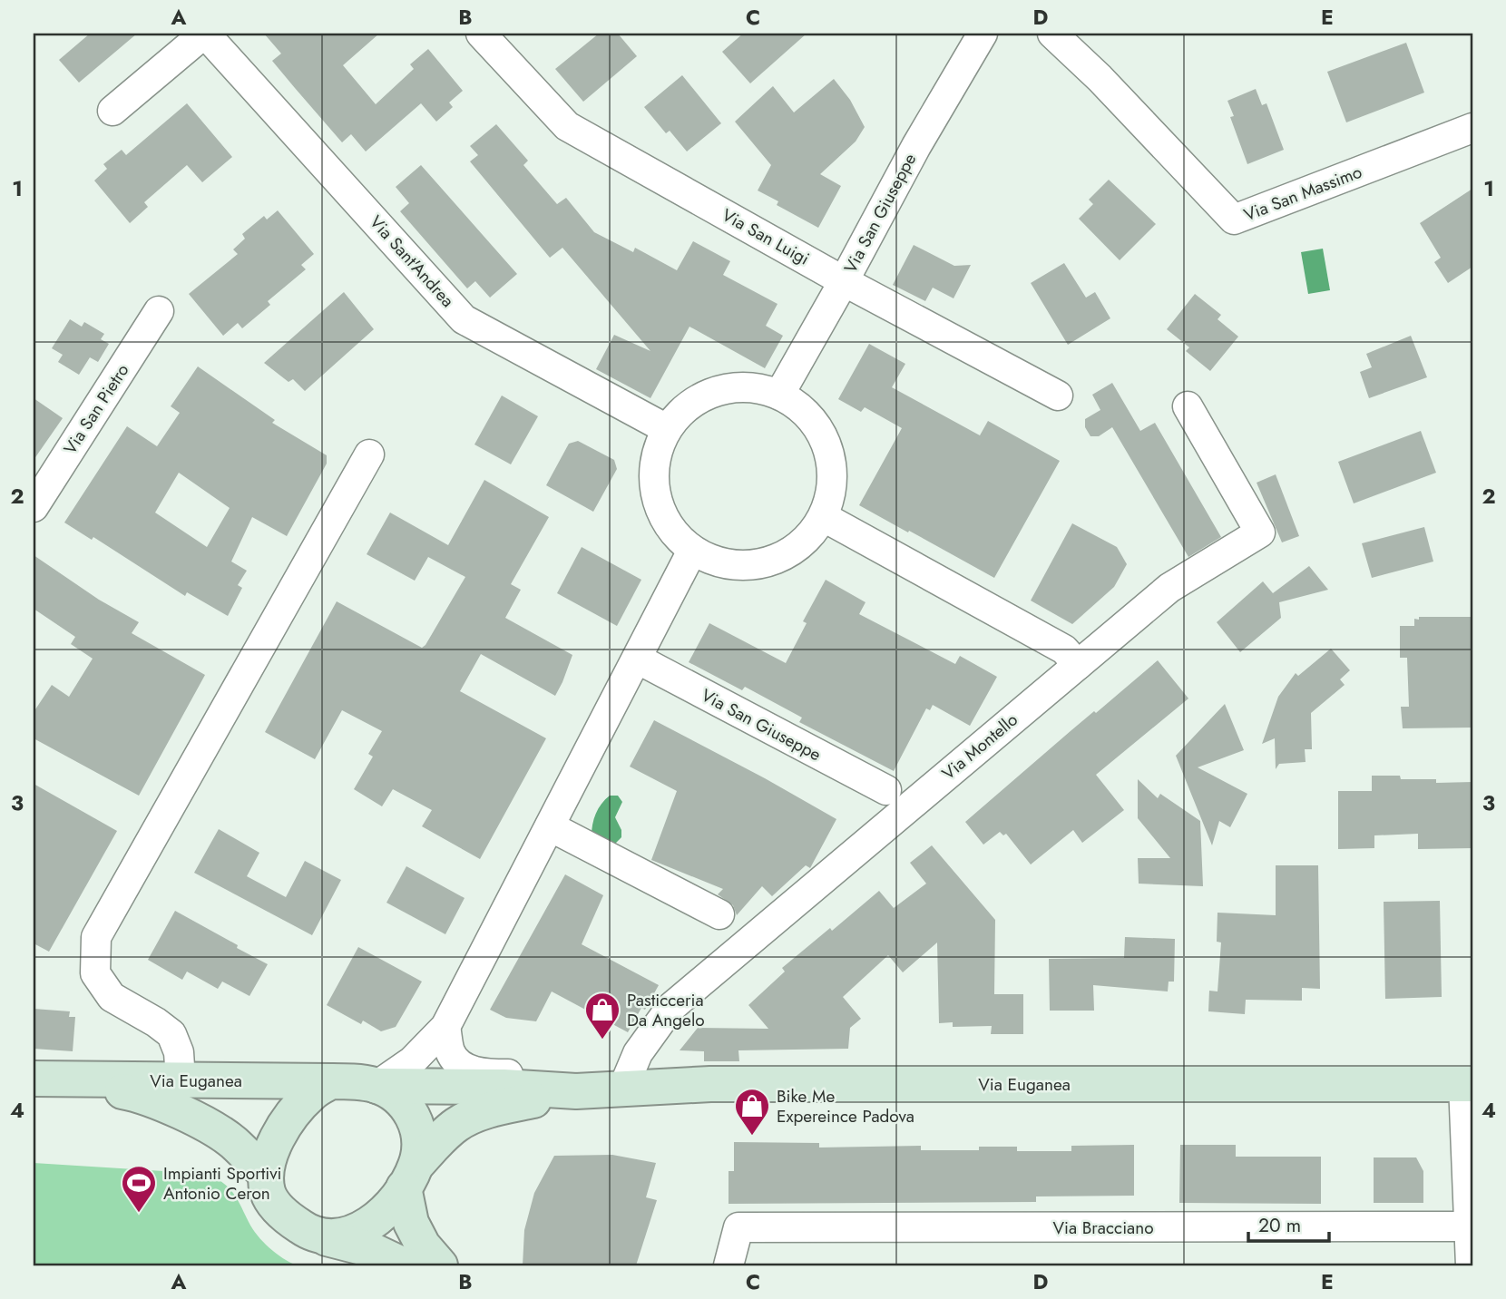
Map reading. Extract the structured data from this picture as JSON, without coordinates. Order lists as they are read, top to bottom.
{
  "streets": {
    "street": [
      "Via San Massimo",
      "Via San Giuseppe",
      "Via San Luigi",
      "Via Sant'Andrea",
      "Via San Pietro",
      "Via Montello",
      "Via Euganea",
      "Via Bracciano"
    ]
  },
  "crossings": [
    ["Via San Giuseppe", "Via San Luigi"],
    ["Via San Giuseppe", "Via Sant'Andrea"],
    ["Via Montello", "Via Euganea"]
  ],
  "places": {
    "shop": ["Pasticceria Da Angelo", "Bike Me Expereince Padova"],
    "sports": ["Impianti Sportivi Antonio Ceron"]
  },
  "scale_bar": "20 m",
  "grid": {
    "columns": [
      "A",
      "B",
      "C",
      "D",
      "E"
    ],
    "rows": [
      "1",
      "2",
      "3",
      "4"
    ]
  }
}
